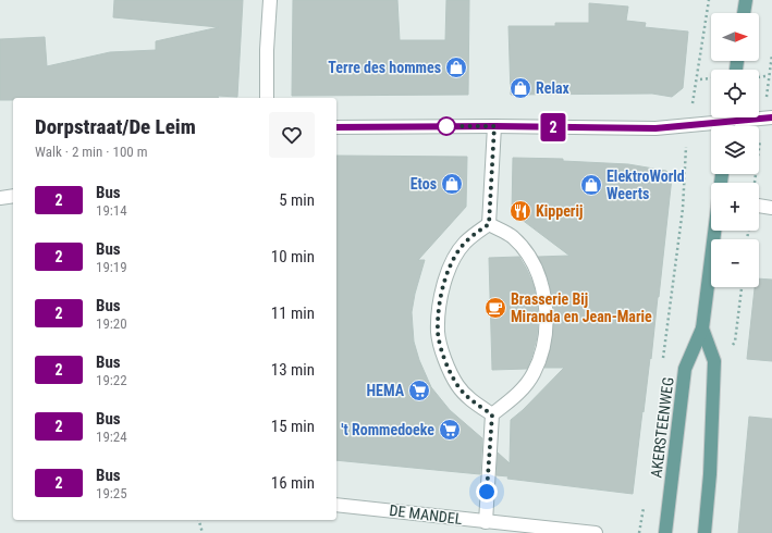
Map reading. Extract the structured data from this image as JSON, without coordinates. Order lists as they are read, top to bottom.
{
  "streets": {
    "main road": ["AKERSTEENWEG"],
    "street": ["DE MANDEL"]
  },
  "places": {
    "shop": [
      "Terre des hommes",
      "Relax",
      "Etos",
      "ElektroWorld Weerts"
    ],
    "restaurant": ["Kipperij"],
    "cafe": ["Brasserie Bij Miranda en Jean-Marie"],
    "supermarket": ["HEMA", "'t Rommedoeke"]
  },
  "lines": ["bus line 2"],
  "north": "right",
  "page": {
    "on_map": "2",
    "map_buttons": ["+", "−"],
    "heading": ["Dorpstraat/De Leim", "Walk · 2 min · 100 m"],
    "list": [
      {
        "mark": "2",
        "name": "Bus",
        "note": "19:14",
        "value": "5 min"
      },
      {
        "mark": "2",
        "name": "Bus",
        "note": "19:19",
        "value": "10 min"
      },
      {
        "mark": "2",
        "name": "Bus",
        "note": "19:20",
        "value": "11 min"
      },
      {
        "mark": "2",
        "name": "Bus",
        "note": "19:22",
        "value": "13 min"
      },
      {
        "mark": "2",
        "name": "Bus",
        "note": "19:24",
        "value": "15 min"
      },
      {
        "mark": "2",
        "name": "Bus",
        "note": "19:25",
        "value": "16 min"
      }
    ]
  }
}
